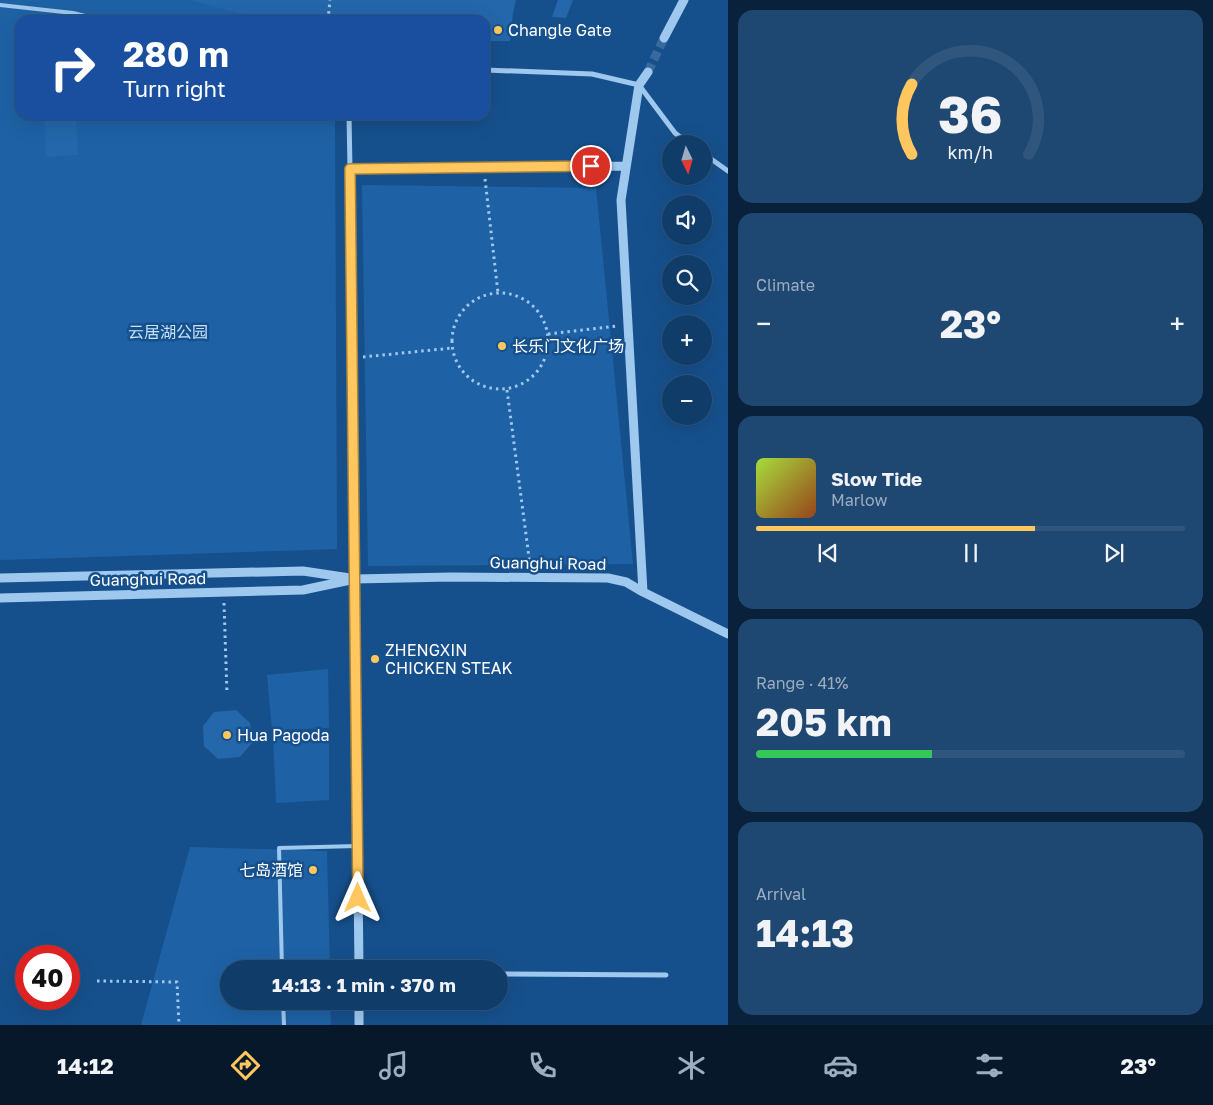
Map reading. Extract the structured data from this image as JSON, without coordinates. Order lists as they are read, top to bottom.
{
  "streets": {
    "street": ["Guanghui Road"]
  },
  "parks": ["云居湖公园"],
  "places": [
    "Changle Gate",
    "长乐门文化广场",
    "ZHENGXIN CHICKEN STEAK",
    "Hua Pagoda",
    "七岛酒馆"
  ],
  "north": "bottom",
  "page": {
    "turn": ["280 m", "Turn right"],
    "map_buttons": ["+", "−"],
    "tile": [
      "Climate",
      ["Range · 41%", "205 km"],
      ["Arrival", "14:13"]
    ],
    "heat": ["−", "23°", "+"],
    "song": ["Slow Tide", "Marlow"],
    "limit": "40",
    "trip": "14:13 · 1 min · 370 m",
    "tabs": ["14:12", "23°"],
    "gauge": ["36", "km/h"]
  }
}
